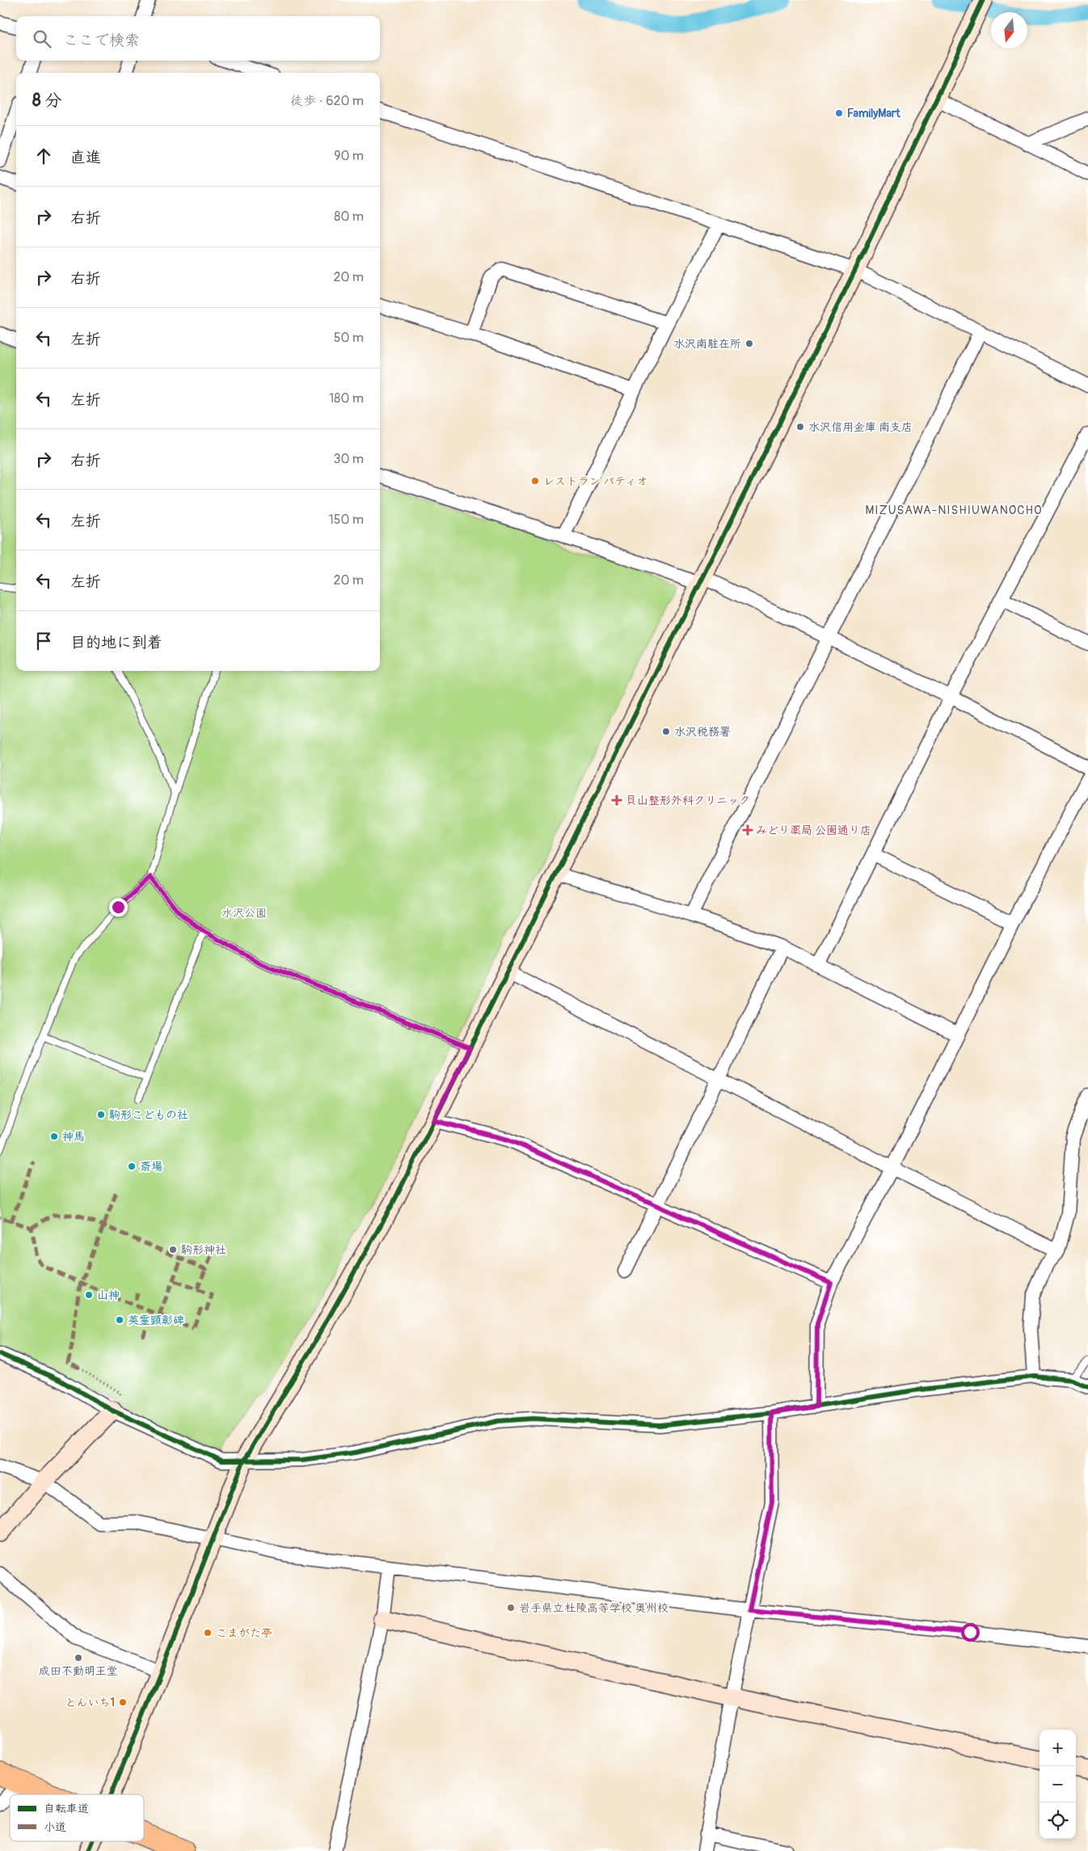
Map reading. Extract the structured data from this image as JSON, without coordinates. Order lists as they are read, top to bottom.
{
  "districts": ["MIZUSAWA-NISHIUWANOCHO"],
  "parks": ["水沢公園"],
  "places": {
    "other": [
      "FamilyMart",
      "水沢南駐在所",
      "水沢信用金庫 南支店",
      "レストラン パティオ",
      "水沢税務署",
      "駒形こどもの社",
      "神馬",
      "斎場",
      "駒形神社",
      "山神",
      "英霊顕彰碑",
      "岩手県立杜陵高等学校 奥州校",
      "こまがた亭",
      "成田不動明王堂",
      "とんいち1"
    ],
    "health": ["貝山整形外科クリニック", "みどり薬局 公園通り店"]
  },
  "legend": ["自転車道", "小道"],
  "north": "bottom",
  "page": {
    "search": "ここで検索",
    "heading": ["8 分", "徒歩 · 620 m"],
    "list": [
      ["直進", "90 m"],
      ["右折", "80 m"],
      ["右折", "20 m"],
      ["左折", "50 m"],
      ["左折", "180 m"],
      ["右折", "30 m"],
      ["左折", "150 m"],
      ["左折", "20 m"],
      "目的地に到着"
    ],
    "map_buttons": ["+", "−"]
  }
}
